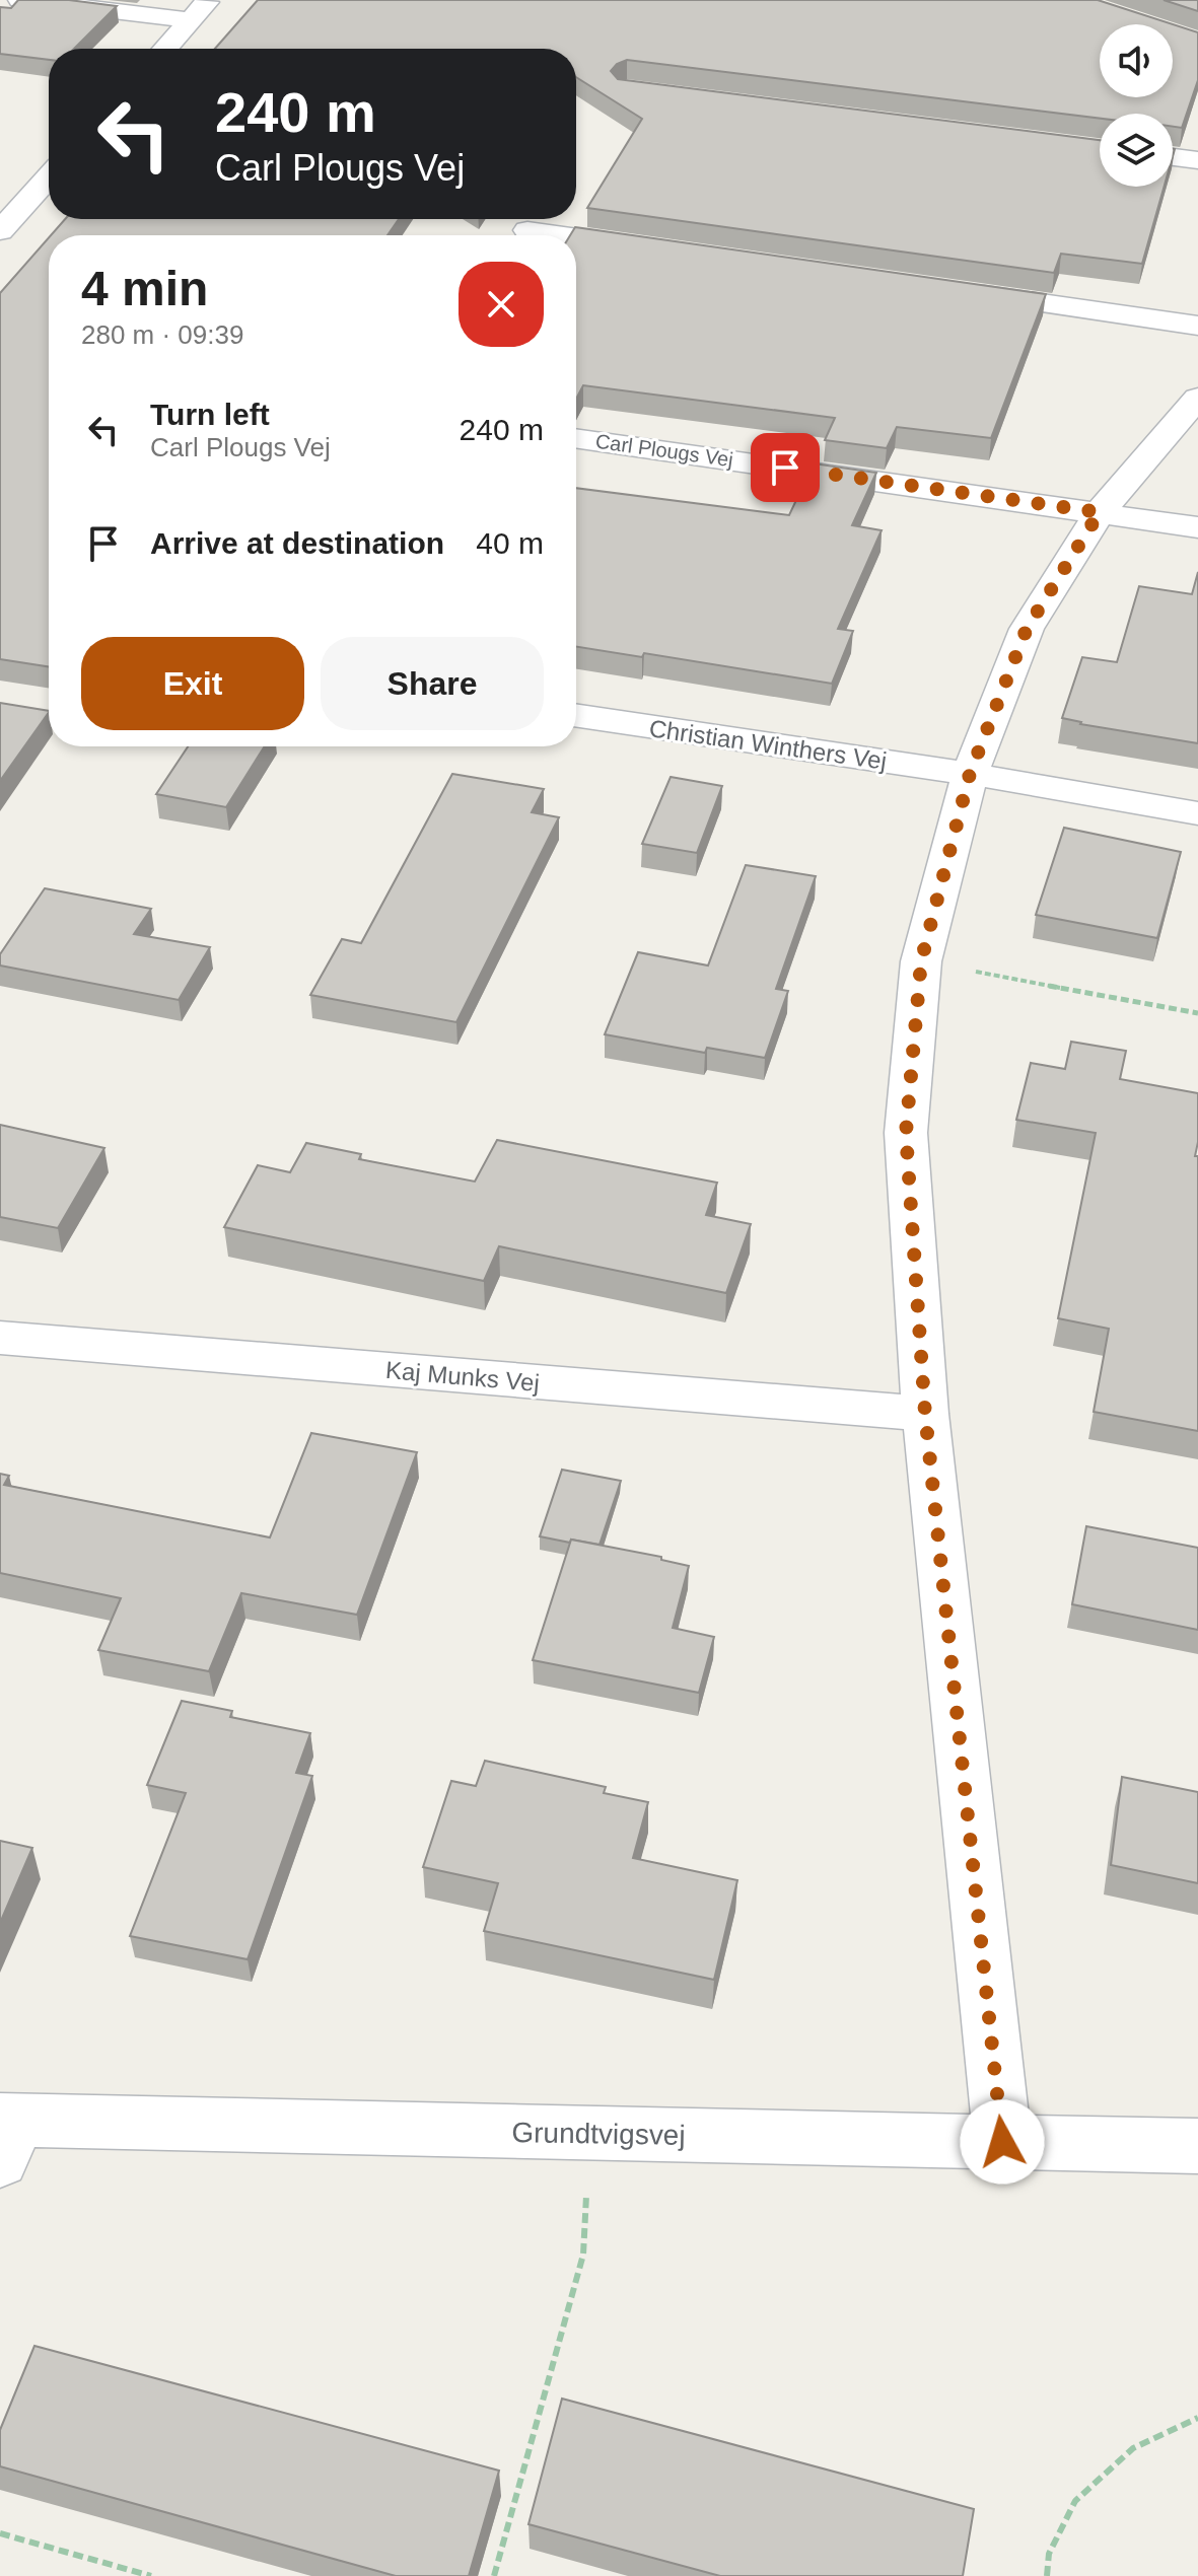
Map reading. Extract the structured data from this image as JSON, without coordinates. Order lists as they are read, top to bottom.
{
  "streets": {
    "street": [
      "Carl Plougs Vej",
      "Christian Winthers Vej",
      "Kaj Munks Vej",
      "Grundtvigsvej"
    ]
  },
  "page": {
    "turn": ["240 m", "Carl Plougs Vej"],
    "heading": ["4 min", "280 m · 09:39"],
    "list": [
      {
        "name": "Turn left",
        "note": "Carl Plougs Vej",
        "value": "240 m"
      },
      {
        "name": "Arrive at destination",
        "value": "40 m"
      }
    ],
    "buttons": ["Exit", "Share"]
  }
}
